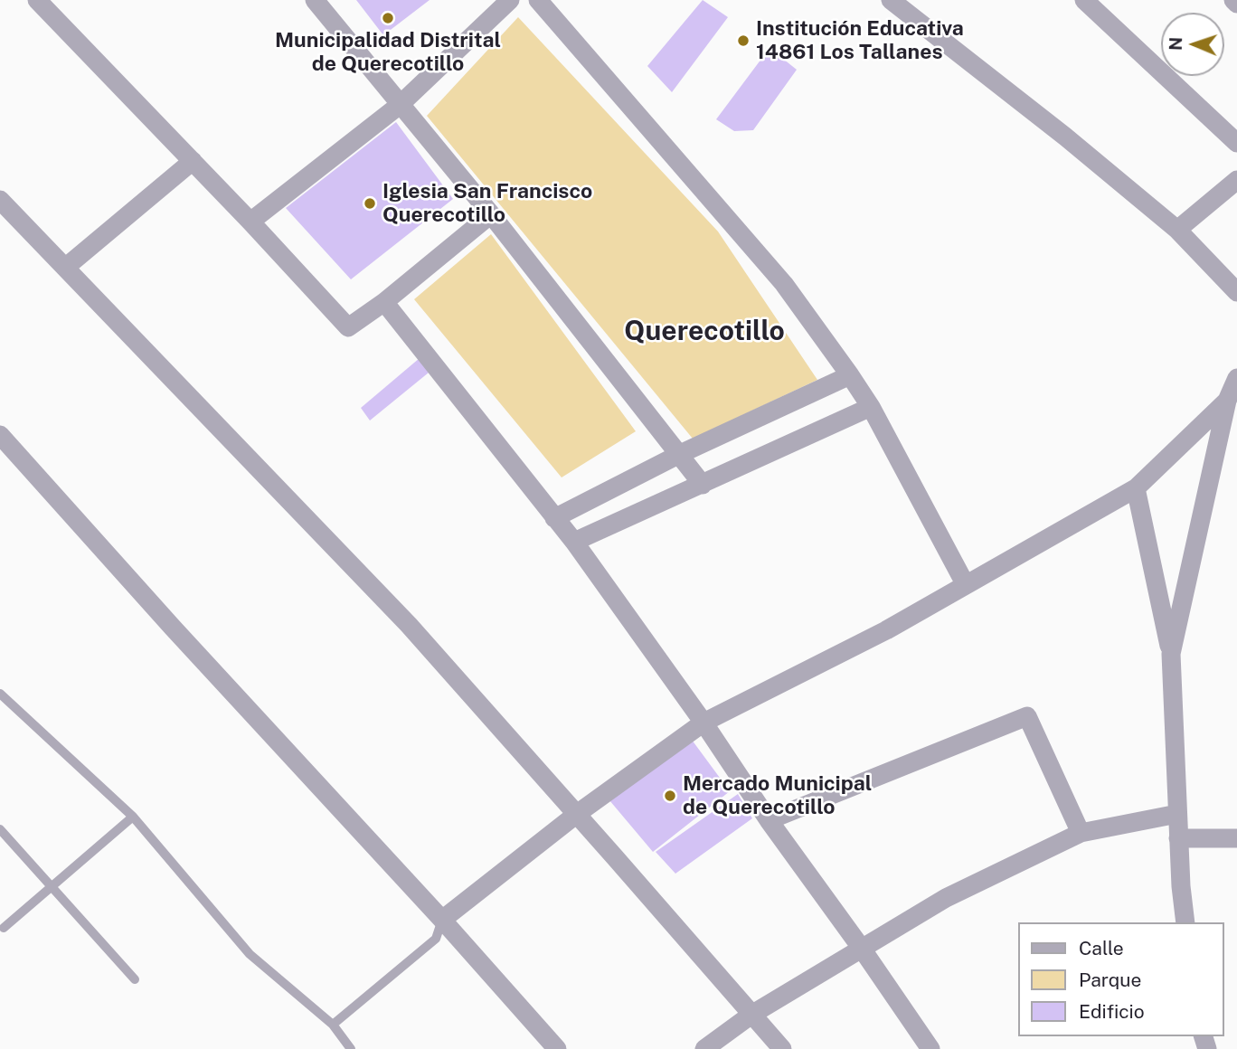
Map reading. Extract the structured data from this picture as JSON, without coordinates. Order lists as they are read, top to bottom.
{
  "districts": ["Querecotillo"],
  "places": [
    "Municipalidad Distrital de Querecotillo",
    "Institución Educativa 14861 Los Tallanes",
    "Iglesia San Francisco Querecotillo",
    "Mercado Municipal de Querecotillo"
  ],
  "legend": ["Calle", "Parque", "Edificio"],
  "north": "left"
}
